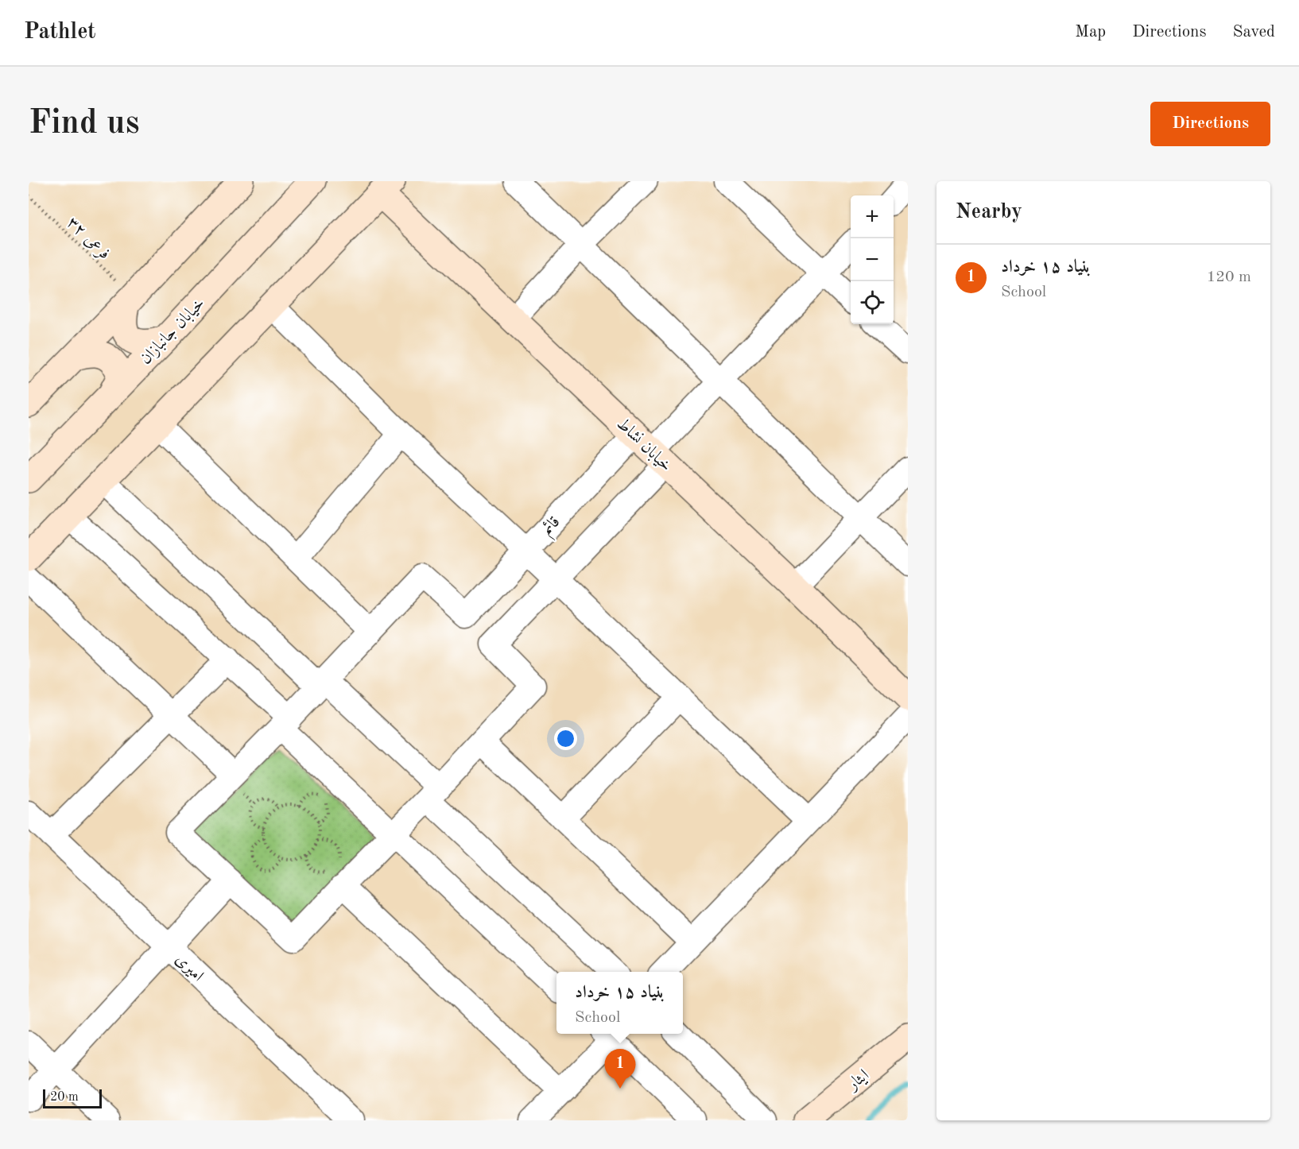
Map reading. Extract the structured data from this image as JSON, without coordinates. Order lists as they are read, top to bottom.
{
  "streets": {
    "street": [
      "خیابان جانبازان",
      "خیابان نشاط",
      "قائم",
      "امیری",
      "ایثار"
    ],
    "path": ["فرعی ۳۲"]
  },
  "crossings": [
    ["خیابان نشاط", "قائم"]
  ],
  "scale_bar": "20 m",
  "page": {
    "header": "Pathlet",
    "nav": ["Map", "Directions", "Saved"],
    "buttons": "Directions",
    "title": "Find us",
    "heading": "Nearby",
    "map_buttons": ["+", "−"],
    "list": [
      {
        "mark": "1",
        "name": "بنیاد ۱۵ خرداد",
        "note": "School",
        "value": "120 m"
      }
    ],
    "popup": ["بنیاد ۱۵ خرداد", "School"],
    "pins": "1",
    "scale": "20 m"
  }
}
